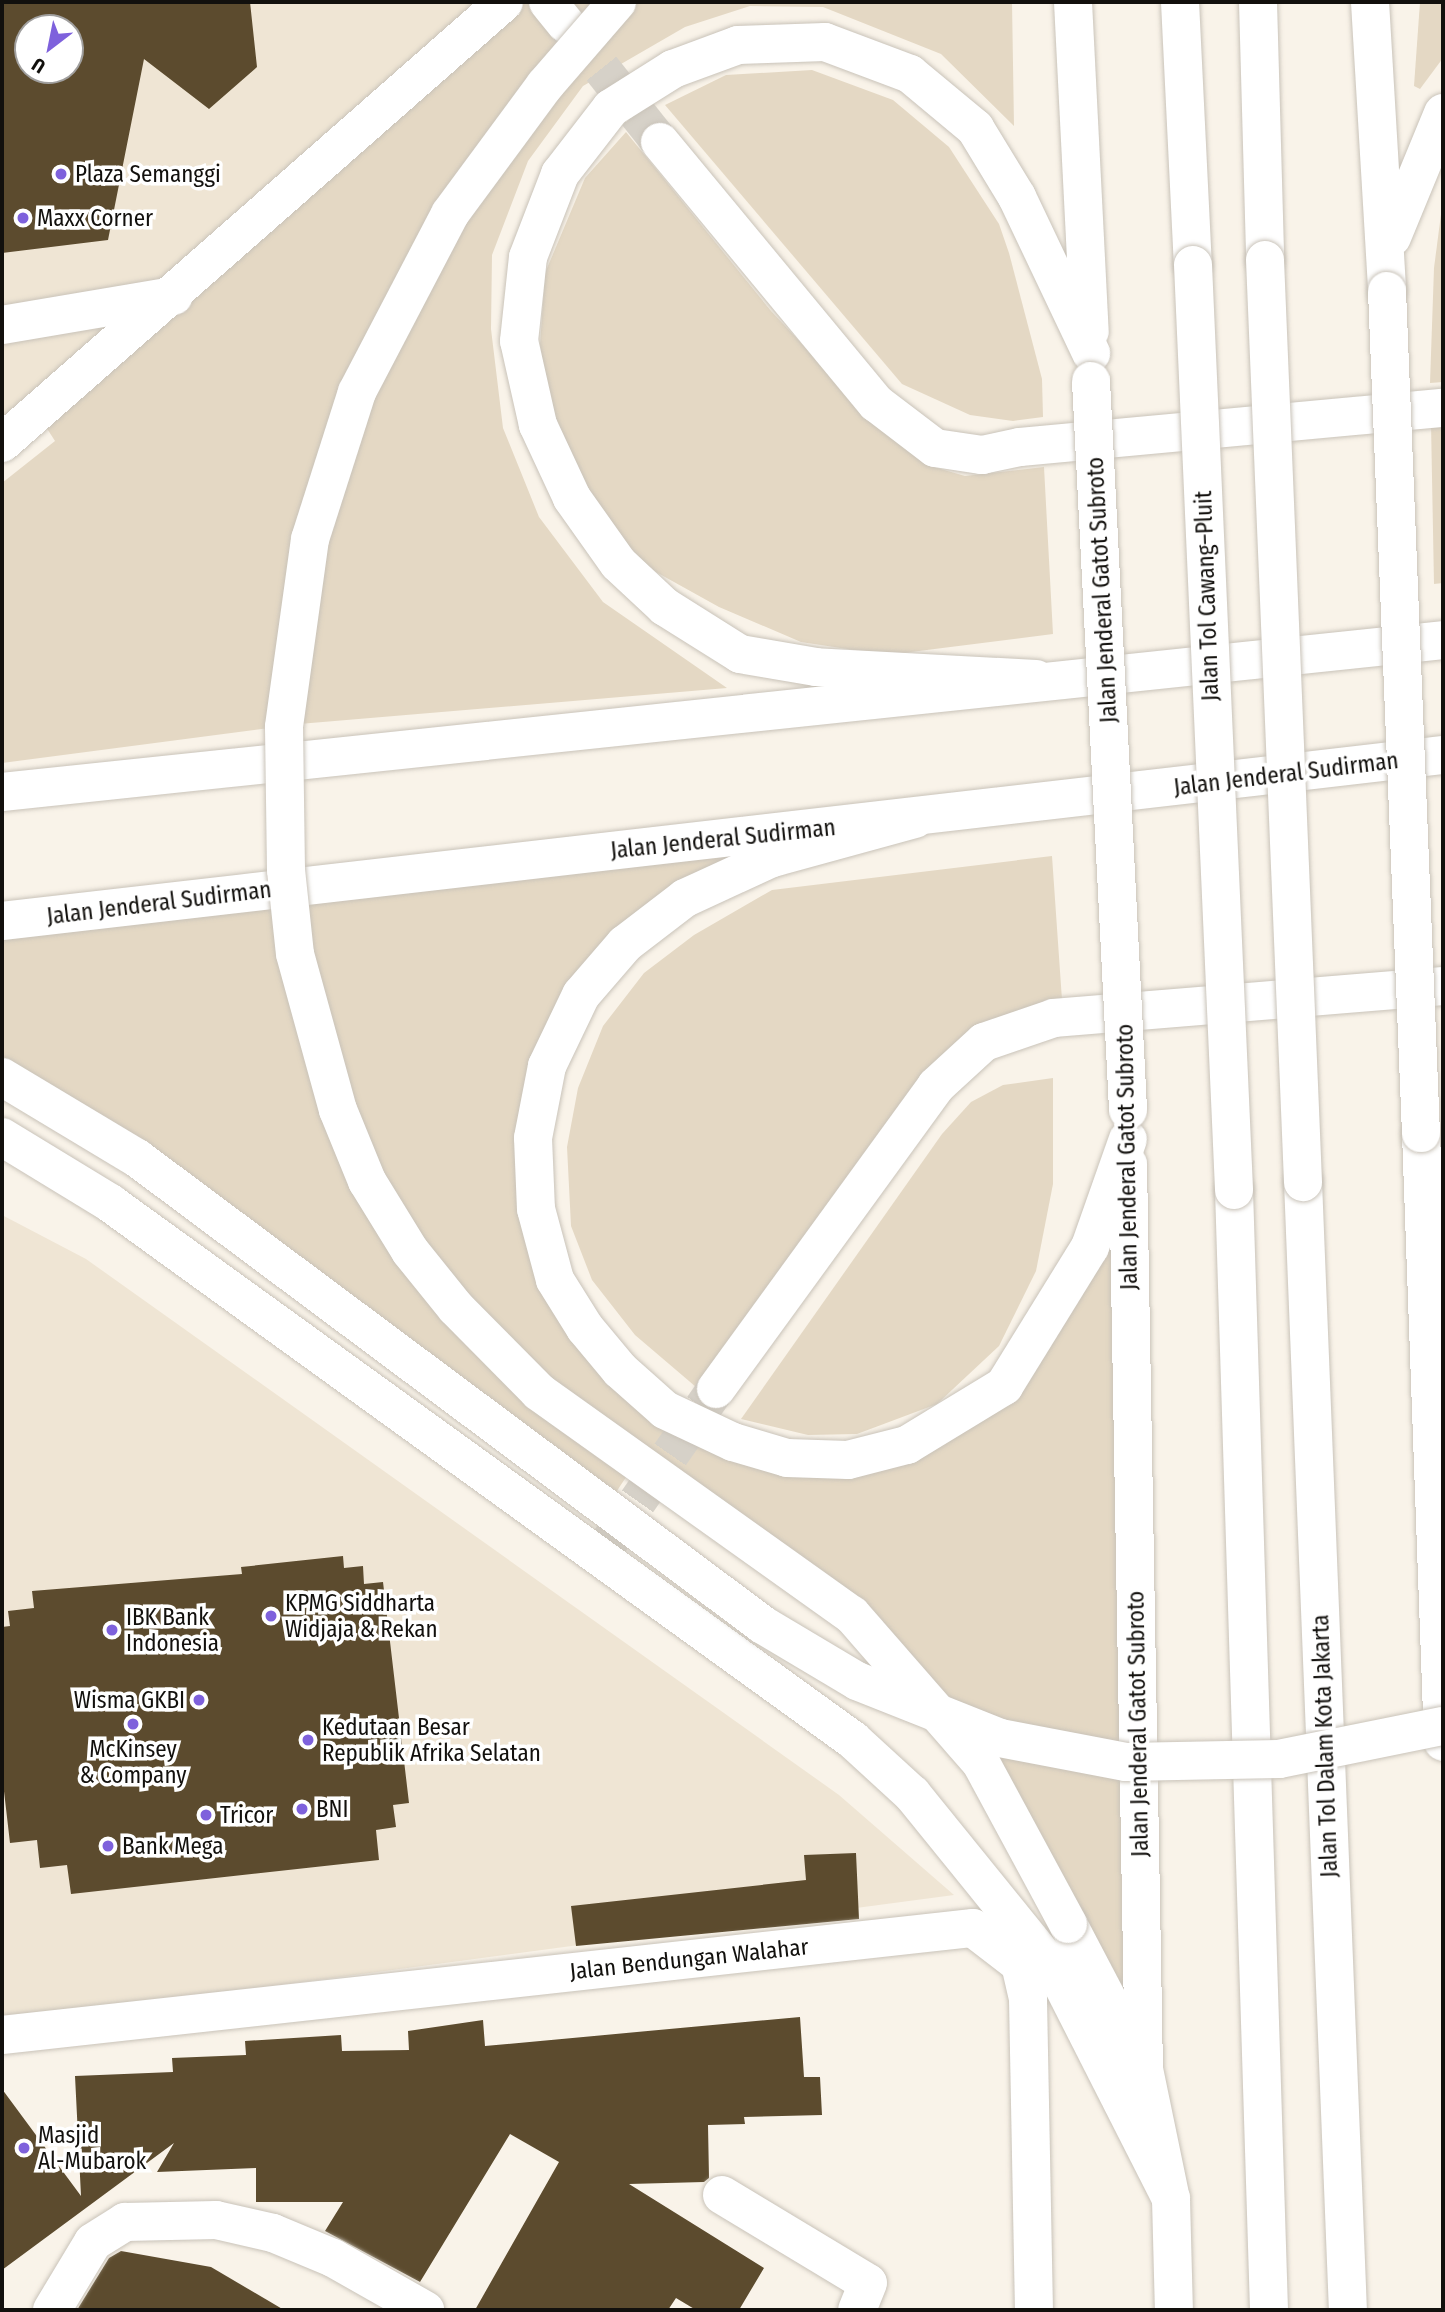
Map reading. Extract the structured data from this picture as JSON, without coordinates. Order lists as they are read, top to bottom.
{
  "streets": {
    "main road": [
      "Jalan Jenderal Gatot Subroto",
      "Jalan Tol Cawang–Pluit",
      "Jalan Jenderal Sudirman",
      "Jalan Tol Dalam Kota Jakarta",
      "Jalan Bendungan Walahar"
    ]
  },
  "places": [
    "Plaza Semanggi",
    "Maxx Corner",
    "KPMG Siddharta Widjaja & Rekan",
    "IBK Bank Indonesia",
    "Wisma GKBI",
    "McKinsey & Company",
    "Kedutaan Besar Republik Afrika Selatan",
    "BNI",
    "Tricor",
    "Bank Mega",
    "Masjid Al-Mubarok"
  ],
  "north": "bottom left"
}
